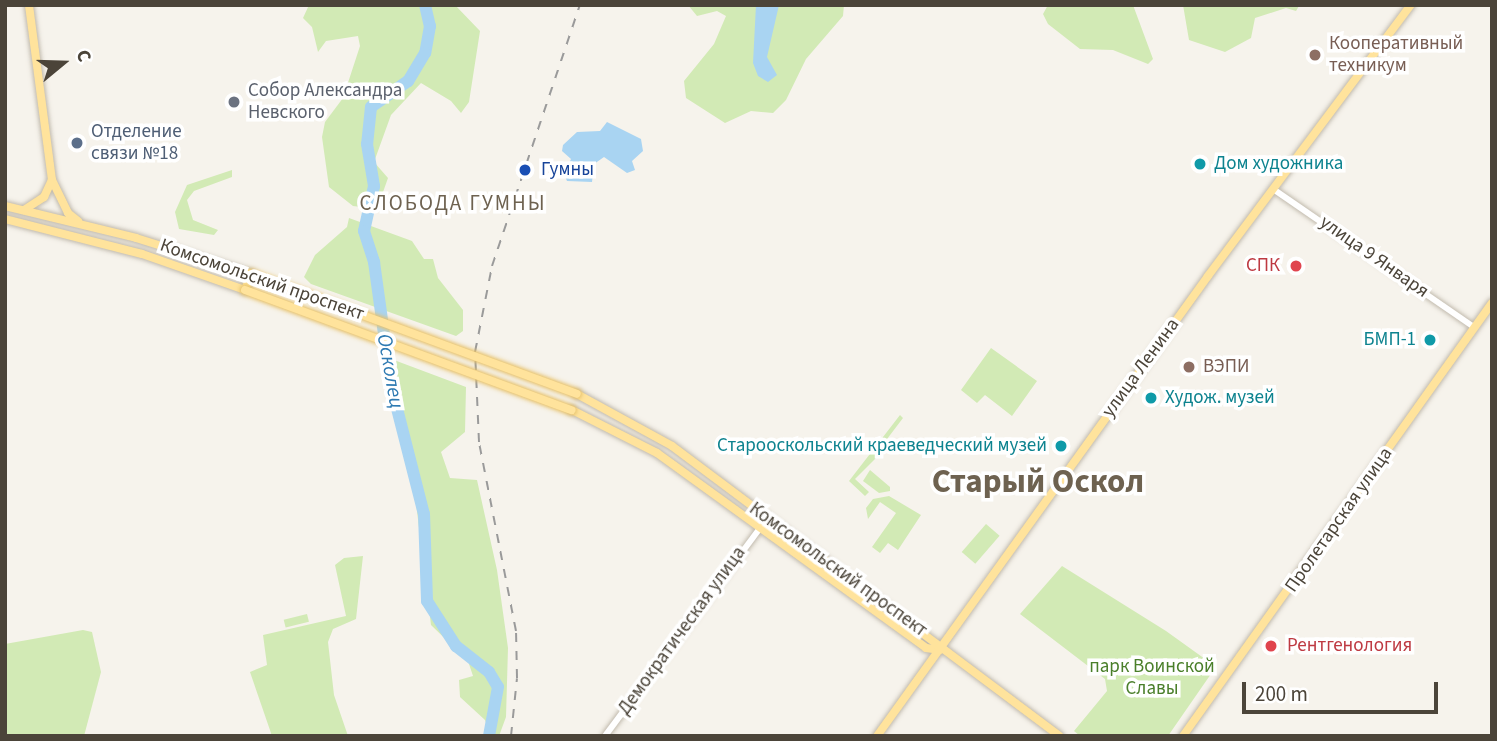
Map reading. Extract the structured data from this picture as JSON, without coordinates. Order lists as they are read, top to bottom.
{
  "streets": {
    "main road": ["Комсомольский проспект", "улица Ленина", "Пролетарская улица"],
    "street": ["улица 9 Января", "Демократическая улица"]
  },
  "crossings": [
    ["улица 9 Января", "улица Ленина"],
    ["улица 9 Января", "Пролетарская улица"],
    ["Комсомольский проспект", "улица Ленина"],
    ["Комсомольский проспект", "Демократическая улица"]
  ],
  "districts": ["СЛОБОДА ГУМНЫ", "Старый Оскол"],
  "water": ["Осколец"],
  "parks": ["парк Воинской Славы"],
  "places": [
    "Кооперативный техникум",
    "Собор Александра Невского",
    "Отделение связи №18",
    "Дом художника",
    "Гумны",
    "СПК",
    "БМП-1",
    "ВЭПИ",
    "Худож. музей",
    "Старооскольский краеведческий музей",
    "Рентгенология"
  ],
  "scale_bar": "200 m",
  "north": "right"
}
